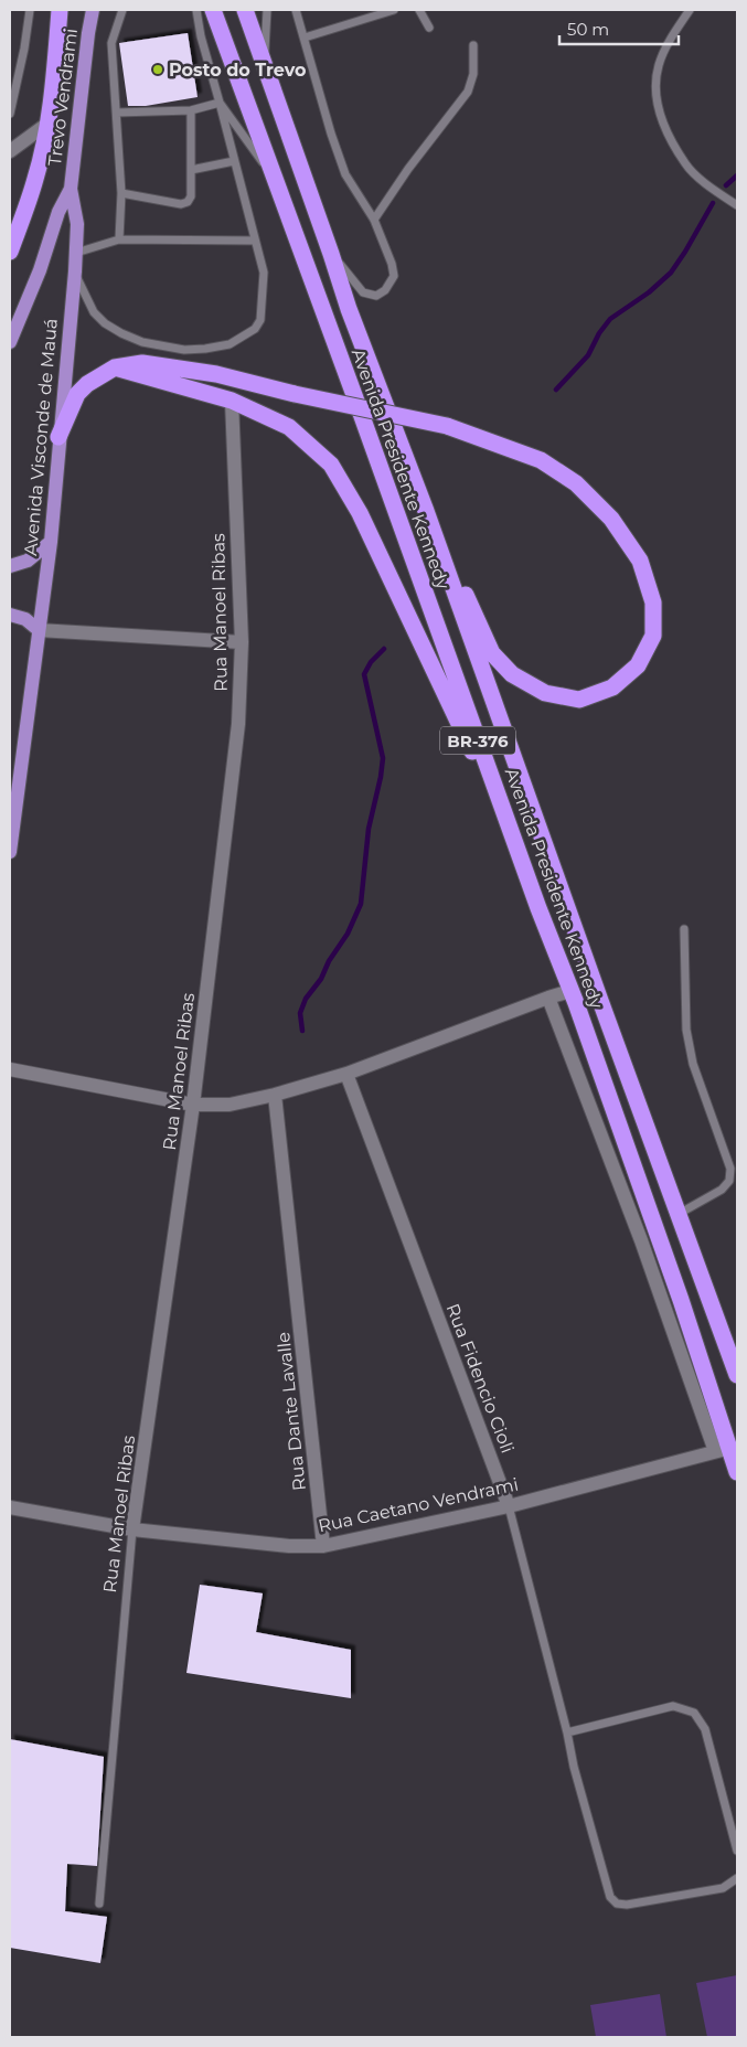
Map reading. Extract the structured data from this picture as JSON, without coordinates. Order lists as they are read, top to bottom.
{
  "streets": {
    "highway": ["Avenida Presidente Kennedy", "BR-376"],
    "main road": ["Trevo Vendrami", "Avenida Visconde de Mauá"],
    "street": [
      "Rua Manoel Ribas",
      "Rua Fidencio Cioli",
      "Rua Dante Lavalle",
      "Rua Caetano Vendrami"
    ]
  },
  "crossings": [
    ["Trevo Vendrami", "Avenida Visconde de Mauá"],
    ["Avenida Presidente Kennedy", "Rua Caetano Vendrami"],
    ["Rua Manoel Ribas", "Rua Caetano Vendrami"],
    ["Rua Fidencio Cioli", "Rua Caetano Vendrami"],
    ["Rua Dante Lavalle", "Rua Caetano Vendrami"]
  ],
  "places": ["Posto do Trevo"],
  "scale_bar": "50 m"
}
